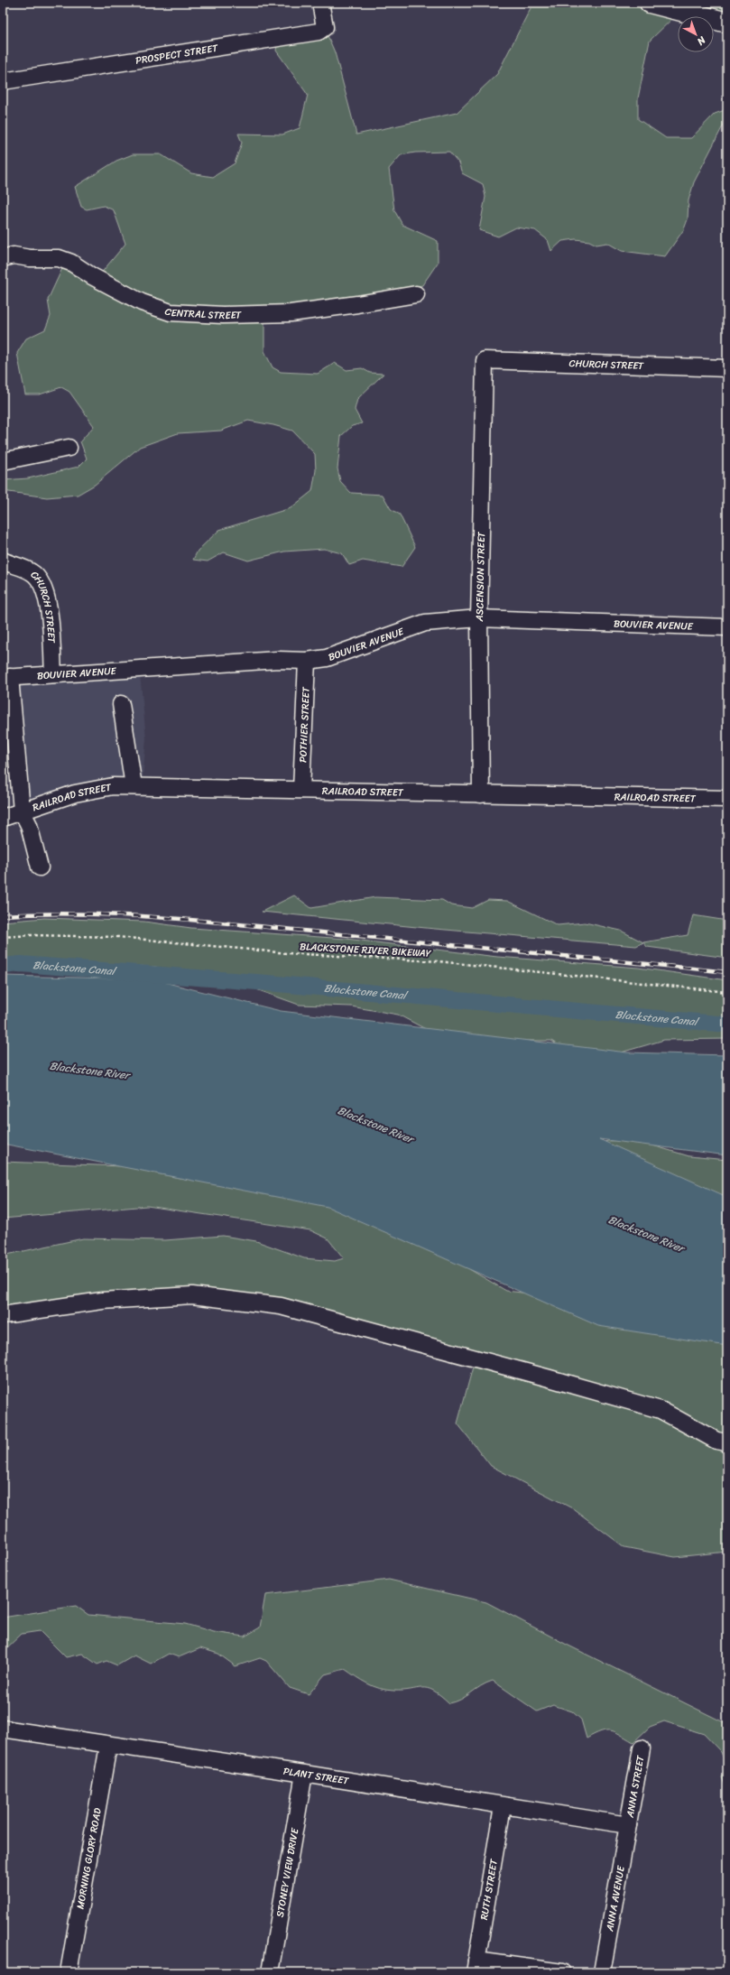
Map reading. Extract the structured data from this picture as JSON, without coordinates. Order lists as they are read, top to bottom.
{
  "streets": {
    "street": [
      "PROSPECT STREET",
      "CENTRAL STREET",
      "CHURCH STREET",
      "ASCENSION STREET",
      "BOUVIER AVENUE",
      "POTHIER STREET",
      "RAILROAD STREET",
      "PLANT STREET",
      "ANNA STREET",
      "MORNING GLORY ROAD",
      "STONEY VIEW DRIVE",
      "RUTH STREET",
      "ANNA AVENUE"
    ],
    "path": ["BLACKSTONE RIVER BIKEWAY"]
  },
  "crossings": [
    ["CHURCH STREET", "ASCENSION STREET"],
    ["CHURCH STREET", "BOUVIER AVENUE"],
    ["ASCENSION STREET", "BOUVIER AVENUE"],
    ["ASCENSION STREET", "RAILROAD STREET"],
    ["BOUVIER AVENUE", "POTHIER STREET"],
    ["POTHIER STREET", "RAILROAD STREET"],
    ["PLANT STREET", "ANNA STREET"],
    ["PLANT STREET", "MORNING GLORY ROAD"],
    ["PLANT STREET", "STONEY VIEW DRIVE"],
    ["PLANT STREET", "RUTH STREET"],
    ["PLANT STREET", "ANNA AVENUE"],
    ["ANNA STREET", "ANNA AVENUE"]
  ],
  "water": ["Blackstone Canal", "Blackstone River"],
  "north": "bottom right"
}
